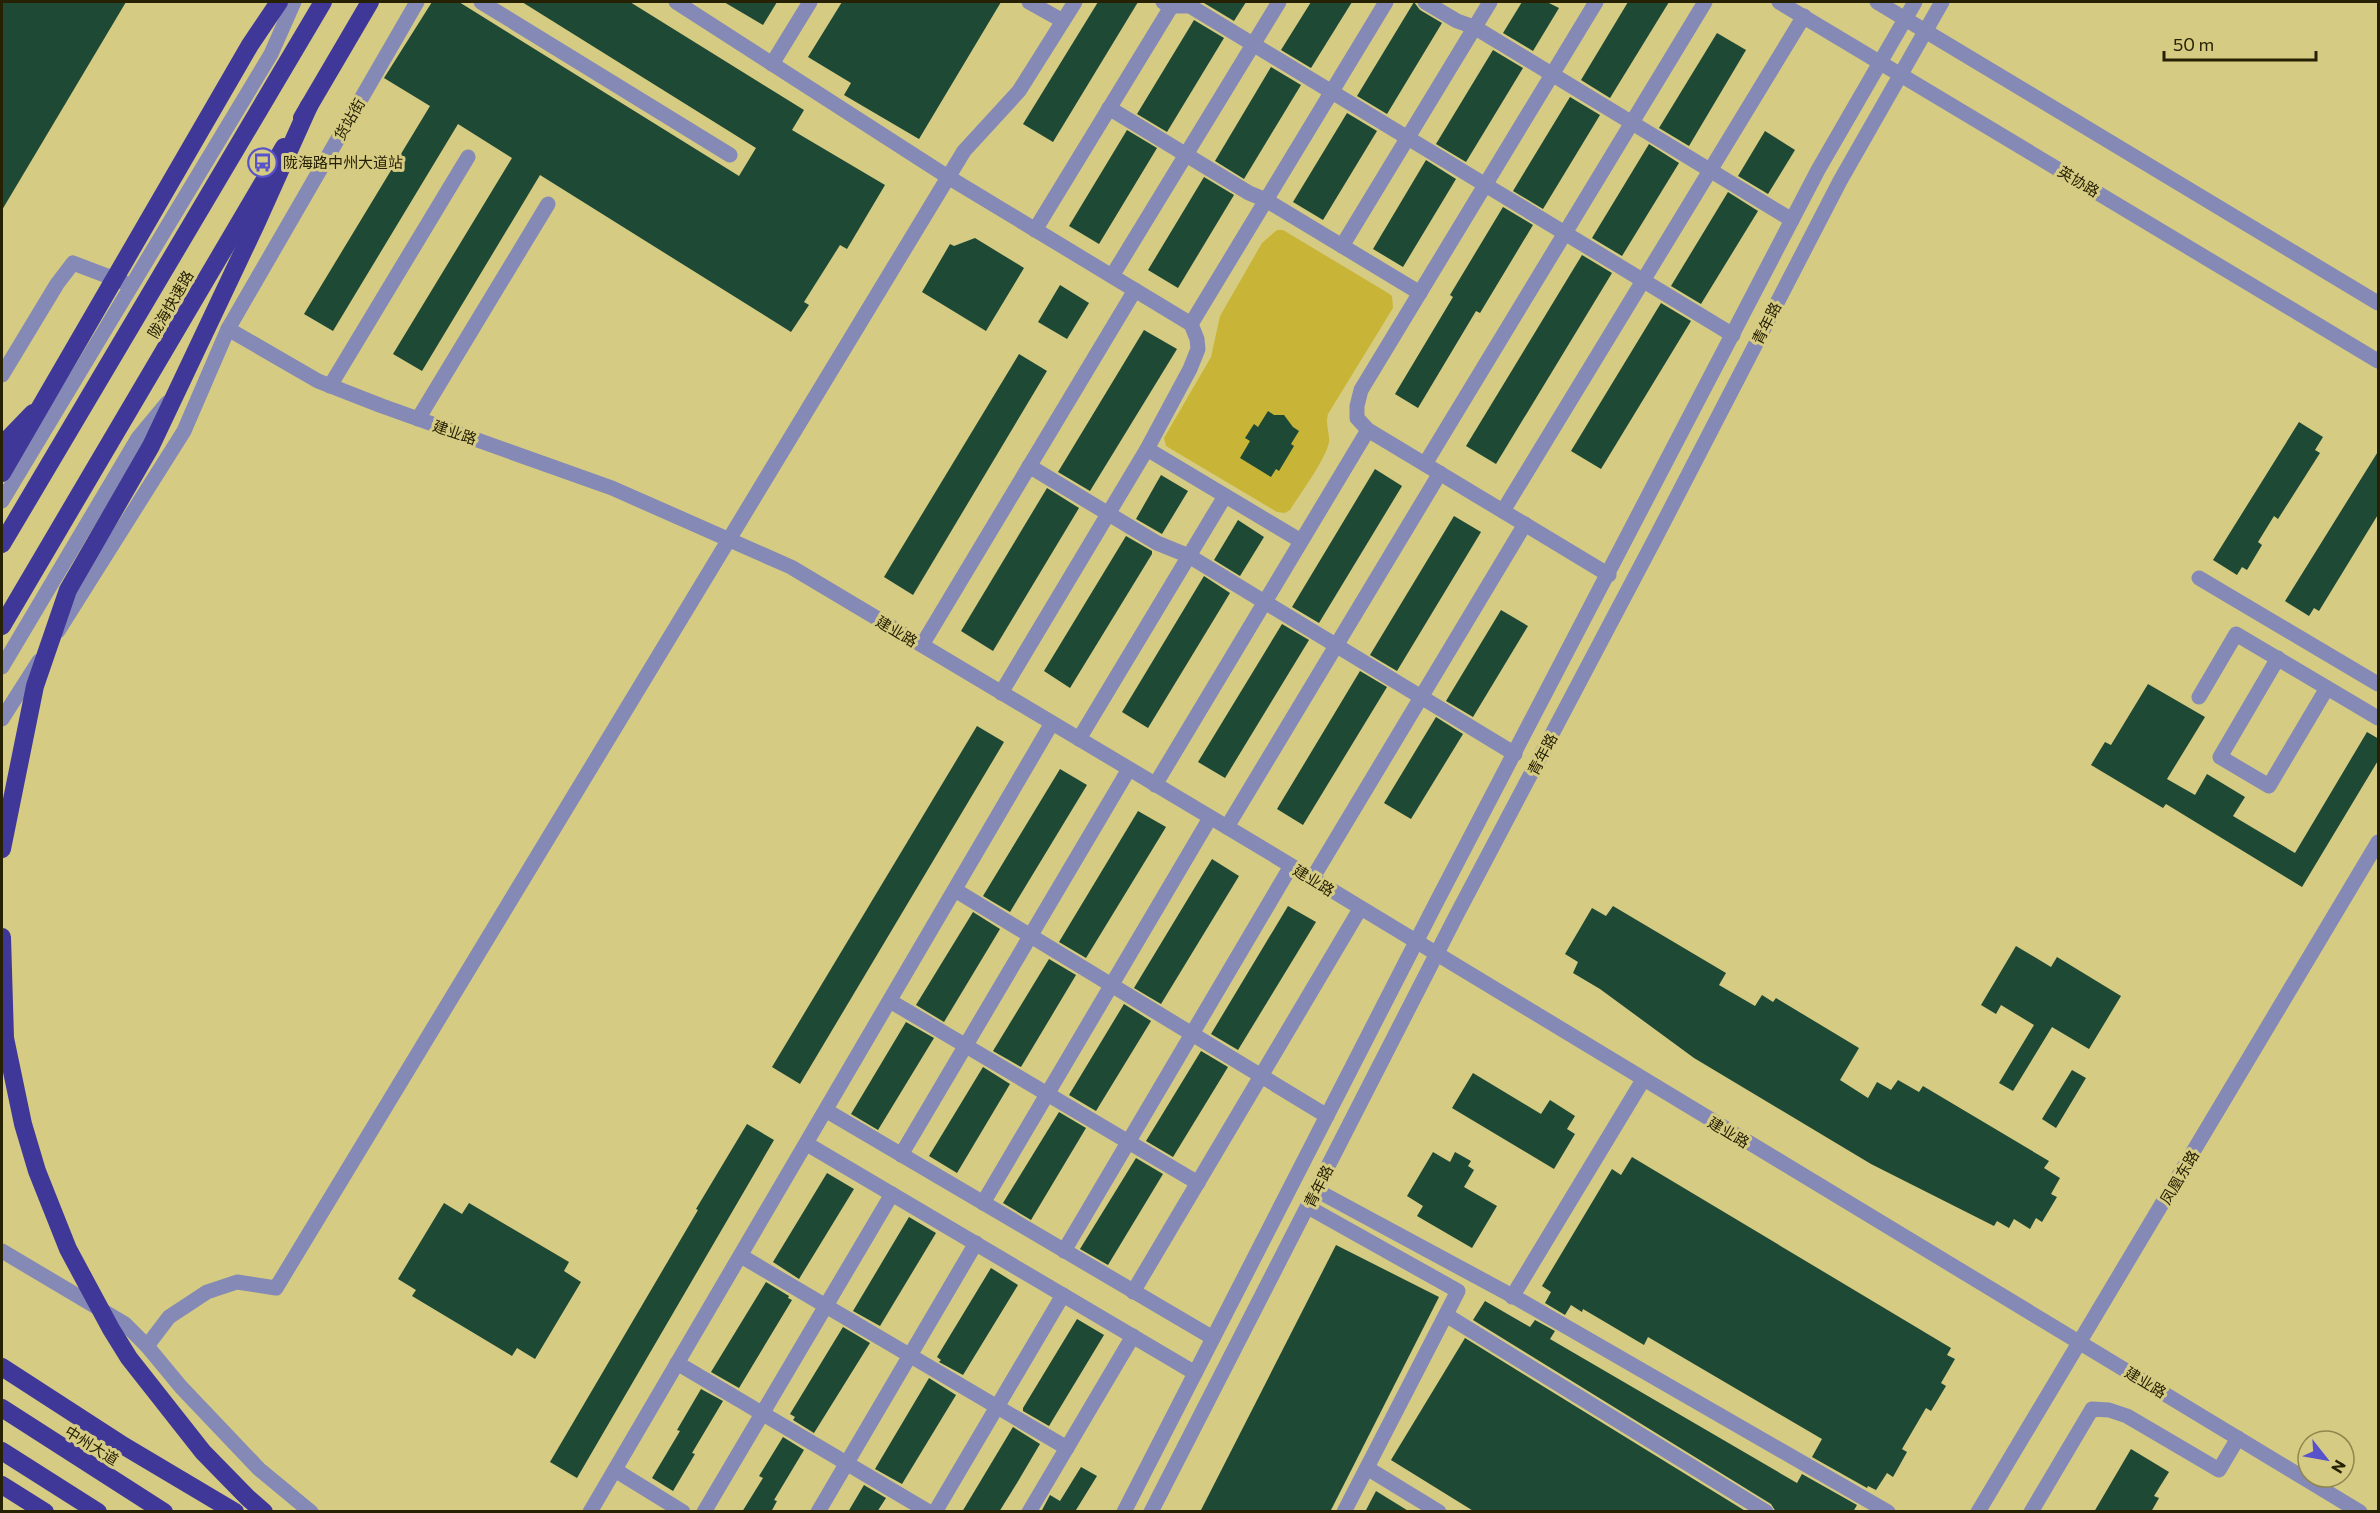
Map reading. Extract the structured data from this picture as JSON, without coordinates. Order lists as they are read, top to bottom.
{
  "streets": {
    "highway": ["陇海快速路", "中州大道"],
    "street": [
      "货站街",
      "英协路",
      "青年路",
      "建业路",
      "凤凰东路"
    ]
  },
  "crossings": [
    ["货站街", "建业路"],
    ["英协路", "青年路"],
    ["青年路", "建业路"],
    ["建业路", "凤凰东路"]
  ],
  "places": {
    "bus stop": ["陇海路中州大道站"]
  },
  "scale_bar": "50 m",
  "north": "bottom right"
}
